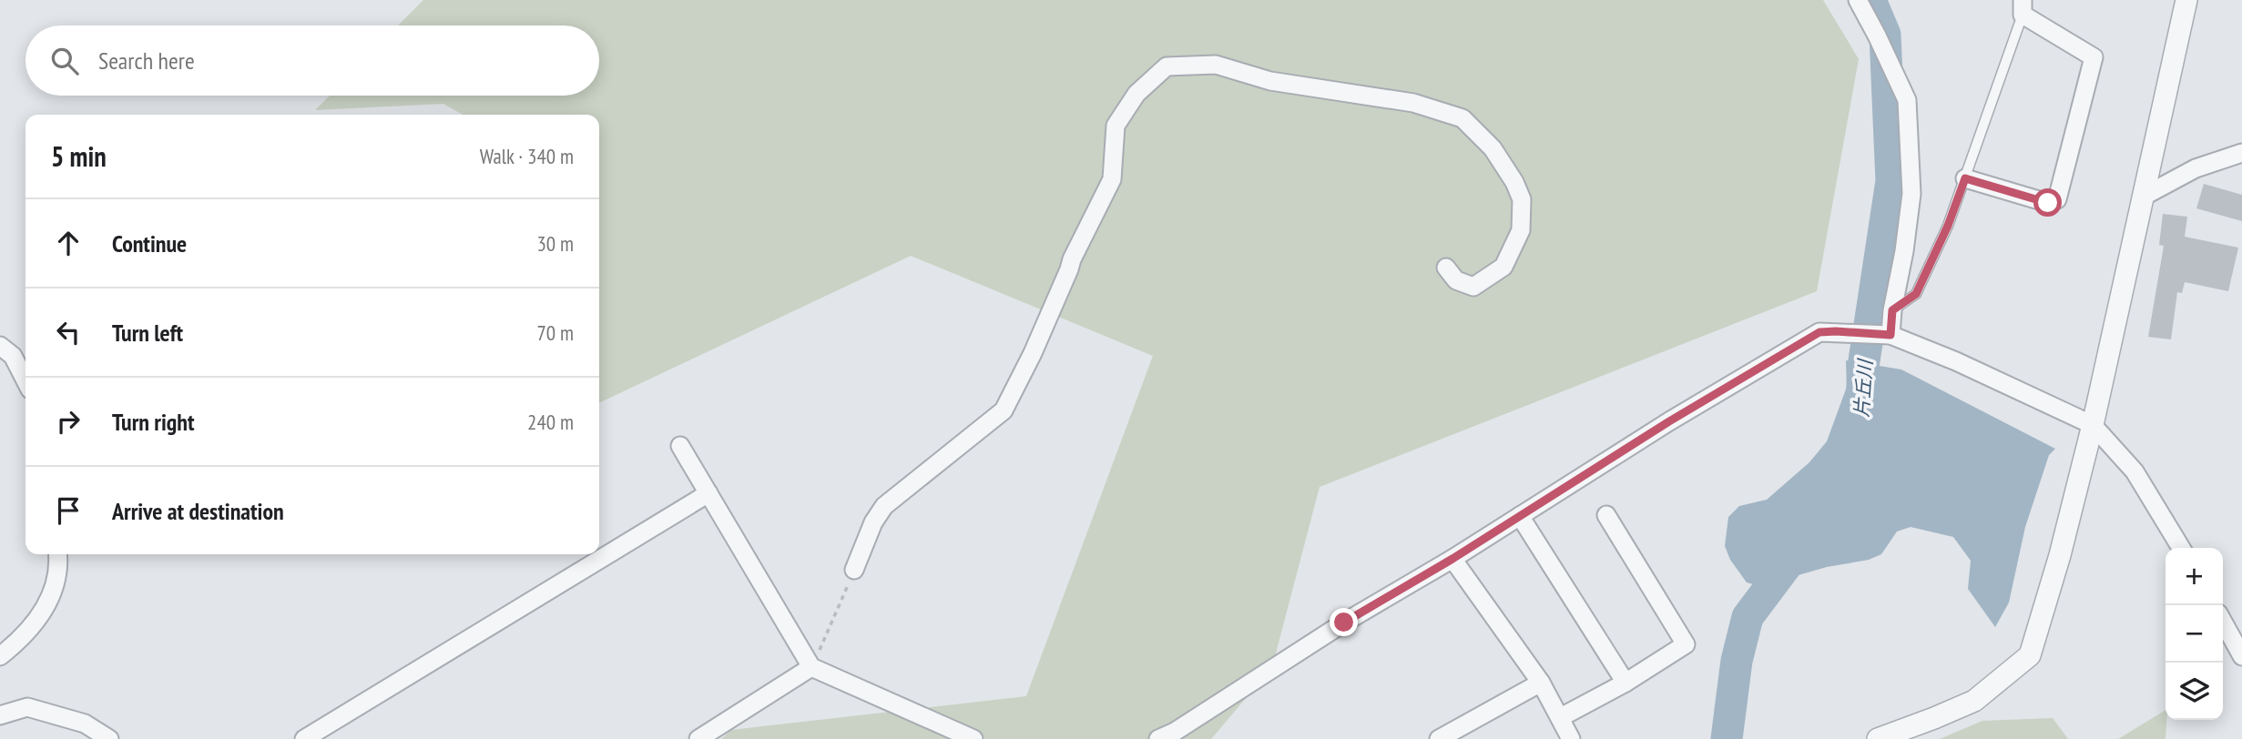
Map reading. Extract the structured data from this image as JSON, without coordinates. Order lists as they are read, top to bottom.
{
  "water": ["片丘川"],
  "page": {
    "search": "Search here",
    "heading": ["5 min", "Walk · 340 m"],
    "list": [
      ["Continue", "30 m"],
      ["Turn left", "70 m"],
      ["Turn right", "240 m"],
      "Arrive at destination"
    ],
    "map_buttons": ["+", "−"]
  }
}
